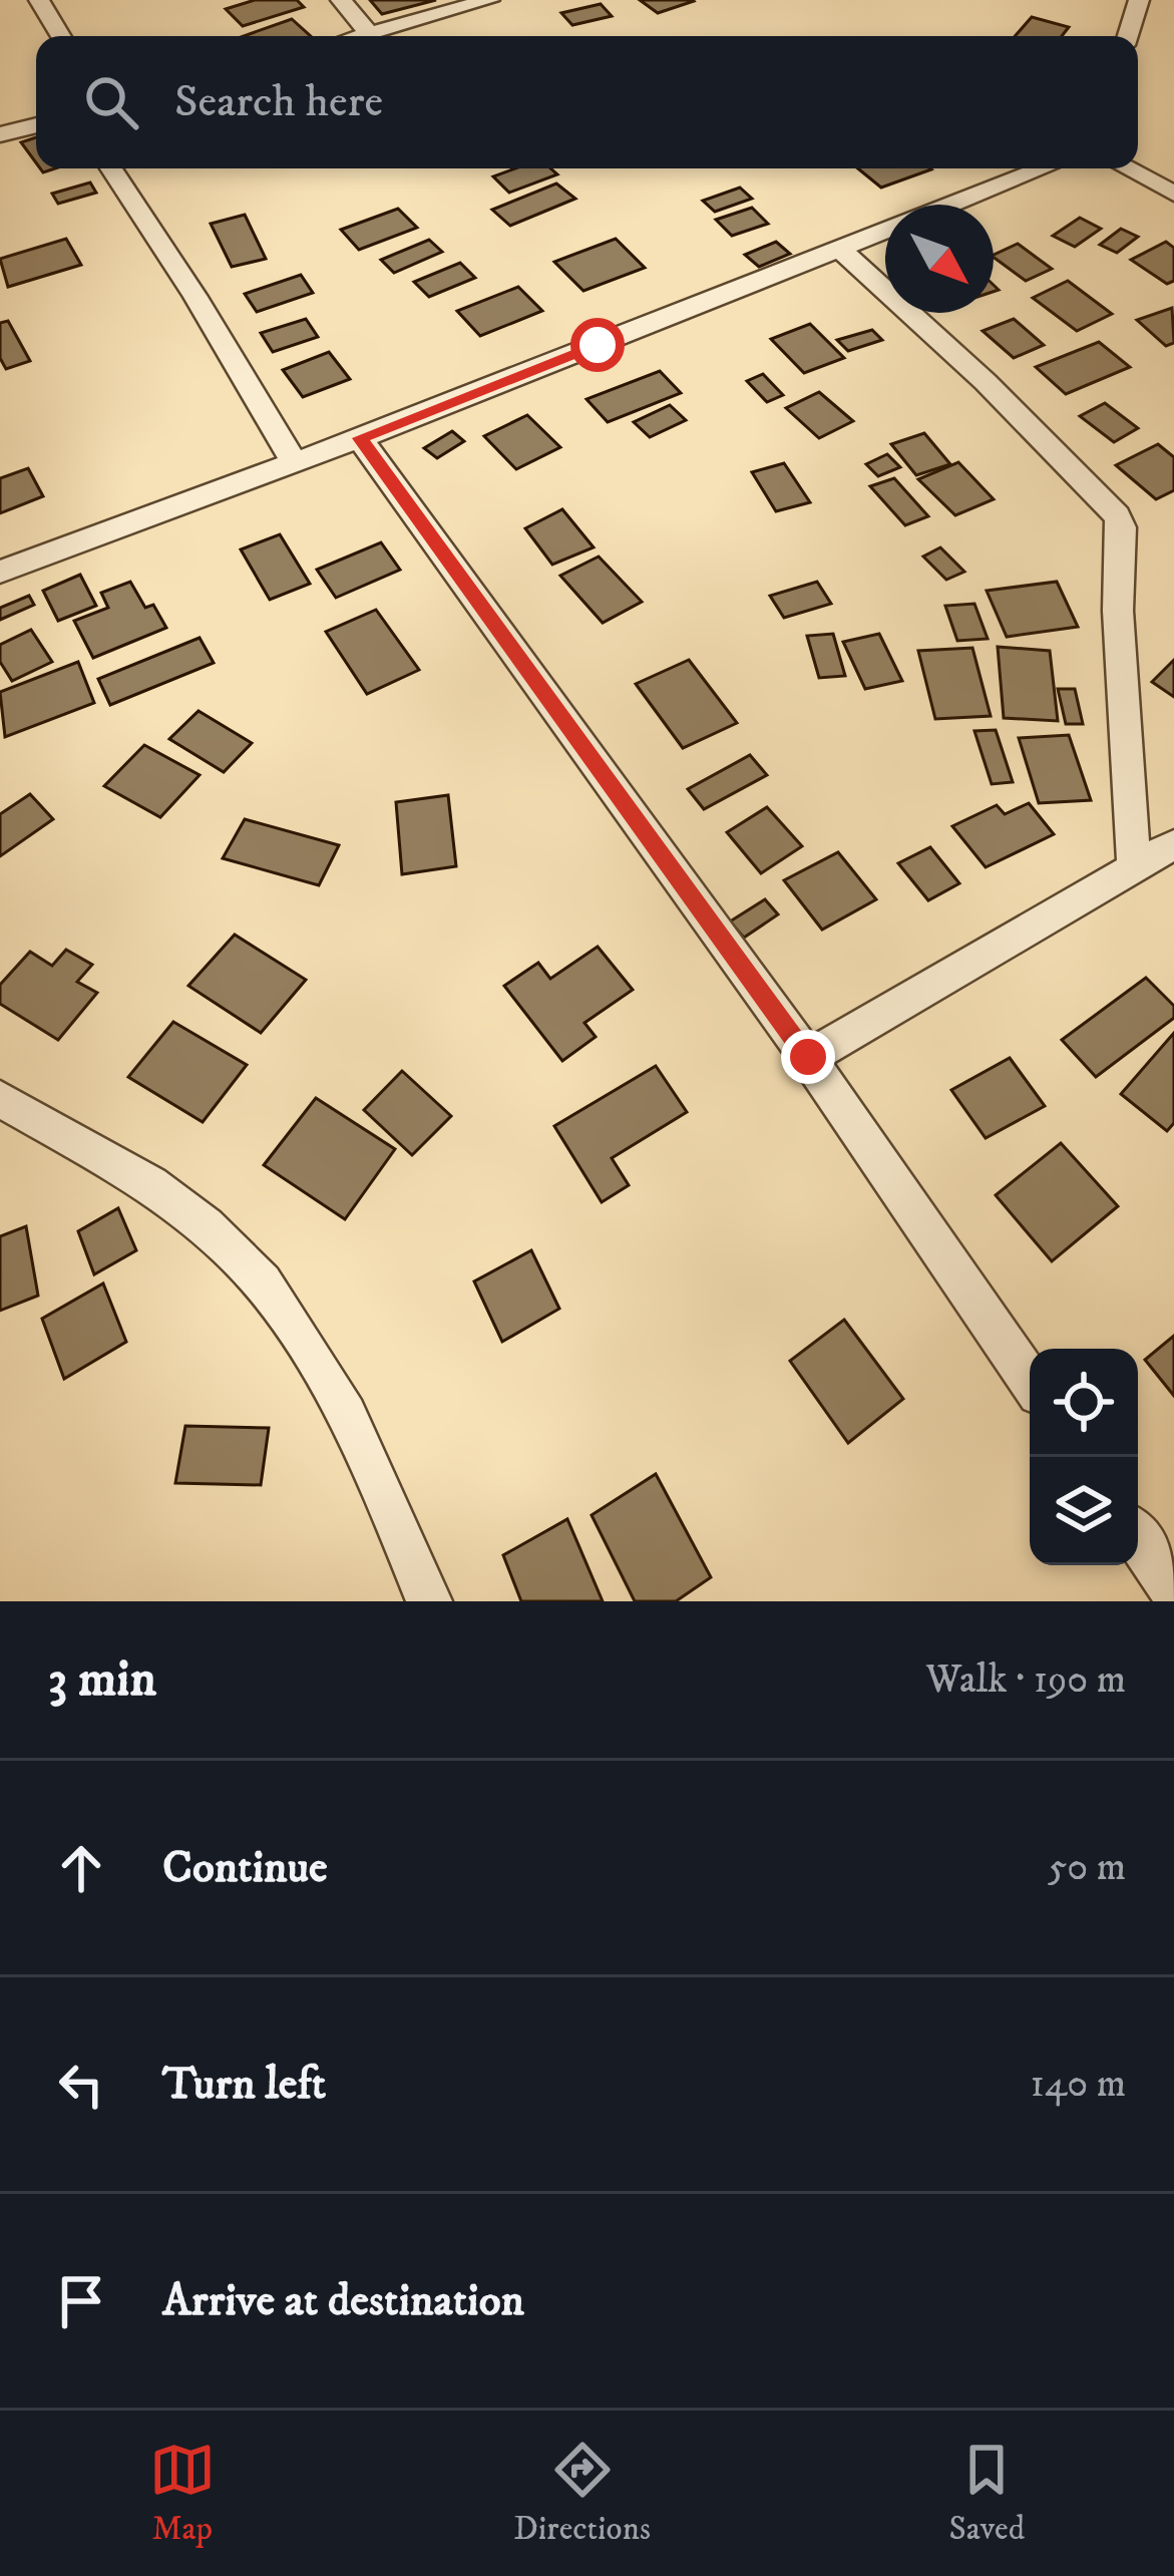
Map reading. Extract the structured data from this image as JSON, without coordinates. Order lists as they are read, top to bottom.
{
  "north": "bottom right",
  "page": {
    "search": "Search here",
    "heading": ["3 min", "Walk · 190 m"],
    "list": [
      ["Continue", "50 m"],
      ["Turn left", "140 m"],
      "Arrive at destination"
    ],
    "nav": ["Map", "Directions", "Saved"]
  }
}
